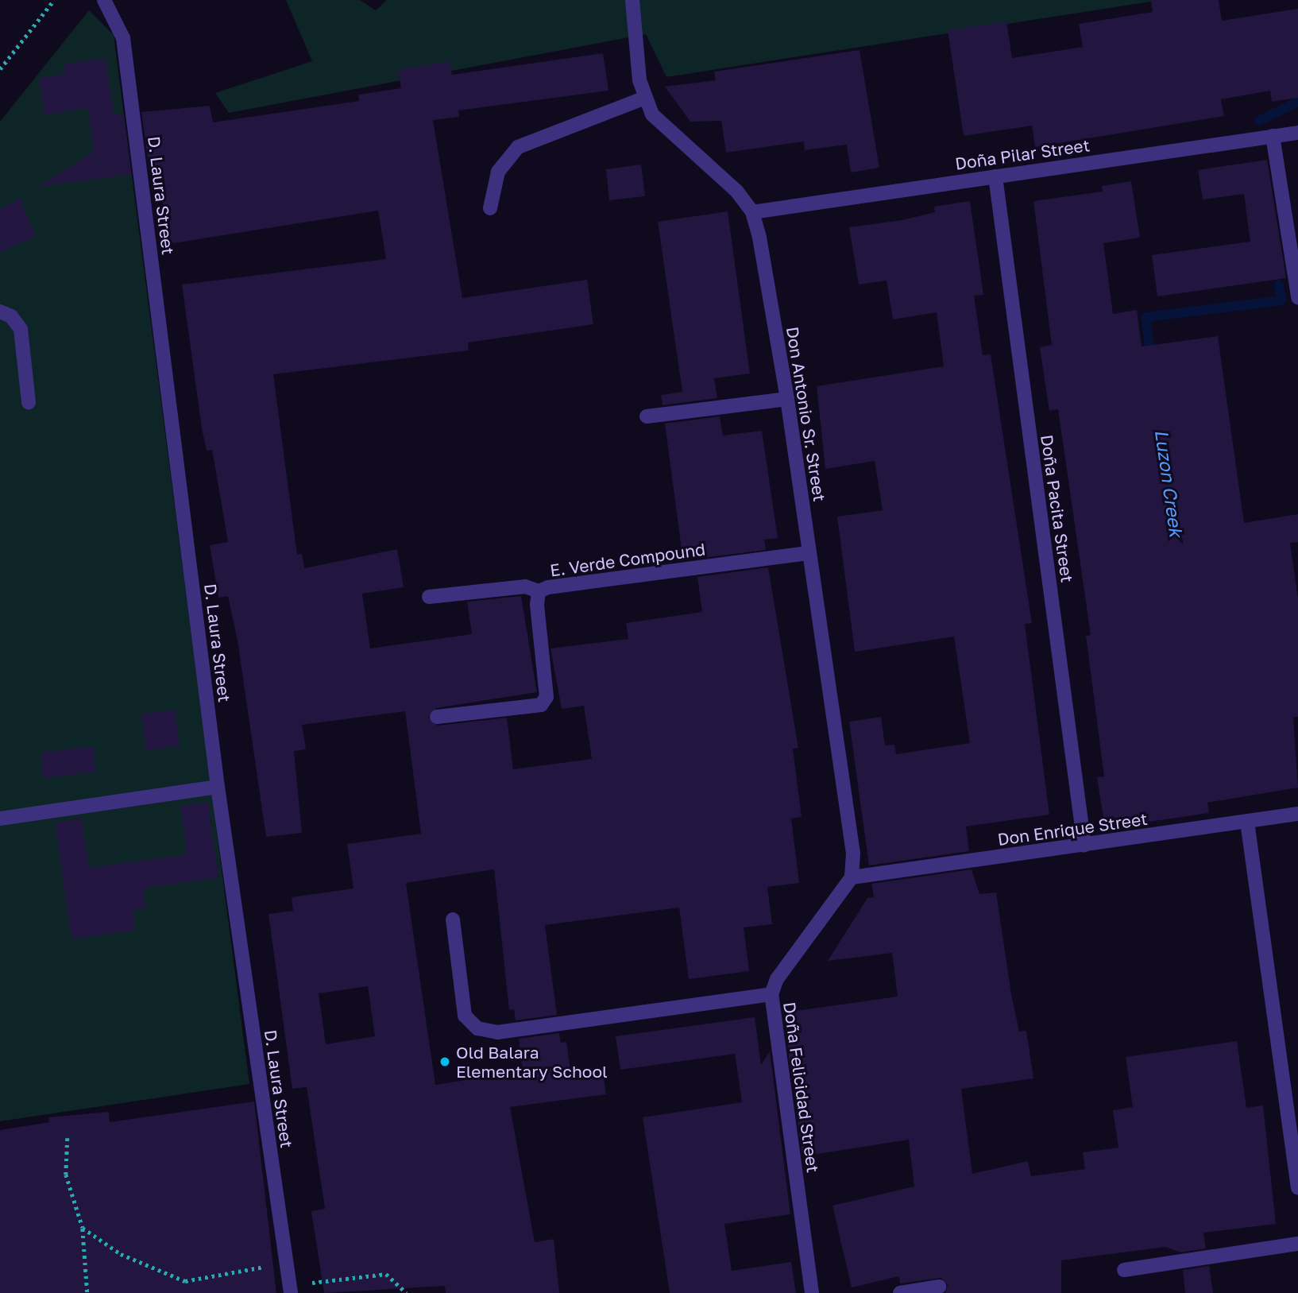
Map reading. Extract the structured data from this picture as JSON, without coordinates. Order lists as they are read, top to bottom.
{
  "streets": {
    "street": [
      "Doña Pilar Street",
      "D. Laura Street",
      "Don Antonio Sr. Street",
      "Doña Pacita Street",
      "E. Verde Compound",
      "Don Enrique Street",
      "Doña Felicidad Street"
    ]
  },
  "crossings": [
    ["Doña Pilar Street", "Don Antonio Sr. Street"],
    ["Doña Pilar Street", "Doña Pacita Street"],
    ["Don Antonio Sr. Street", "E. Verde Compound"],
    ["Don Antonio Sr. Street", "Don Enrique Street"],
    ["Don Antonio Sr. Street", "Doña Felicidad Street"],
    ["Doña Pacita Street", "Don Enrique Street"],
    ["Don Enrique Street", "Doña Felicidad Street"]
  ],
  "water": ["Luzon Creek"],
  "places": ["Old Balara Elementary School"]
}
